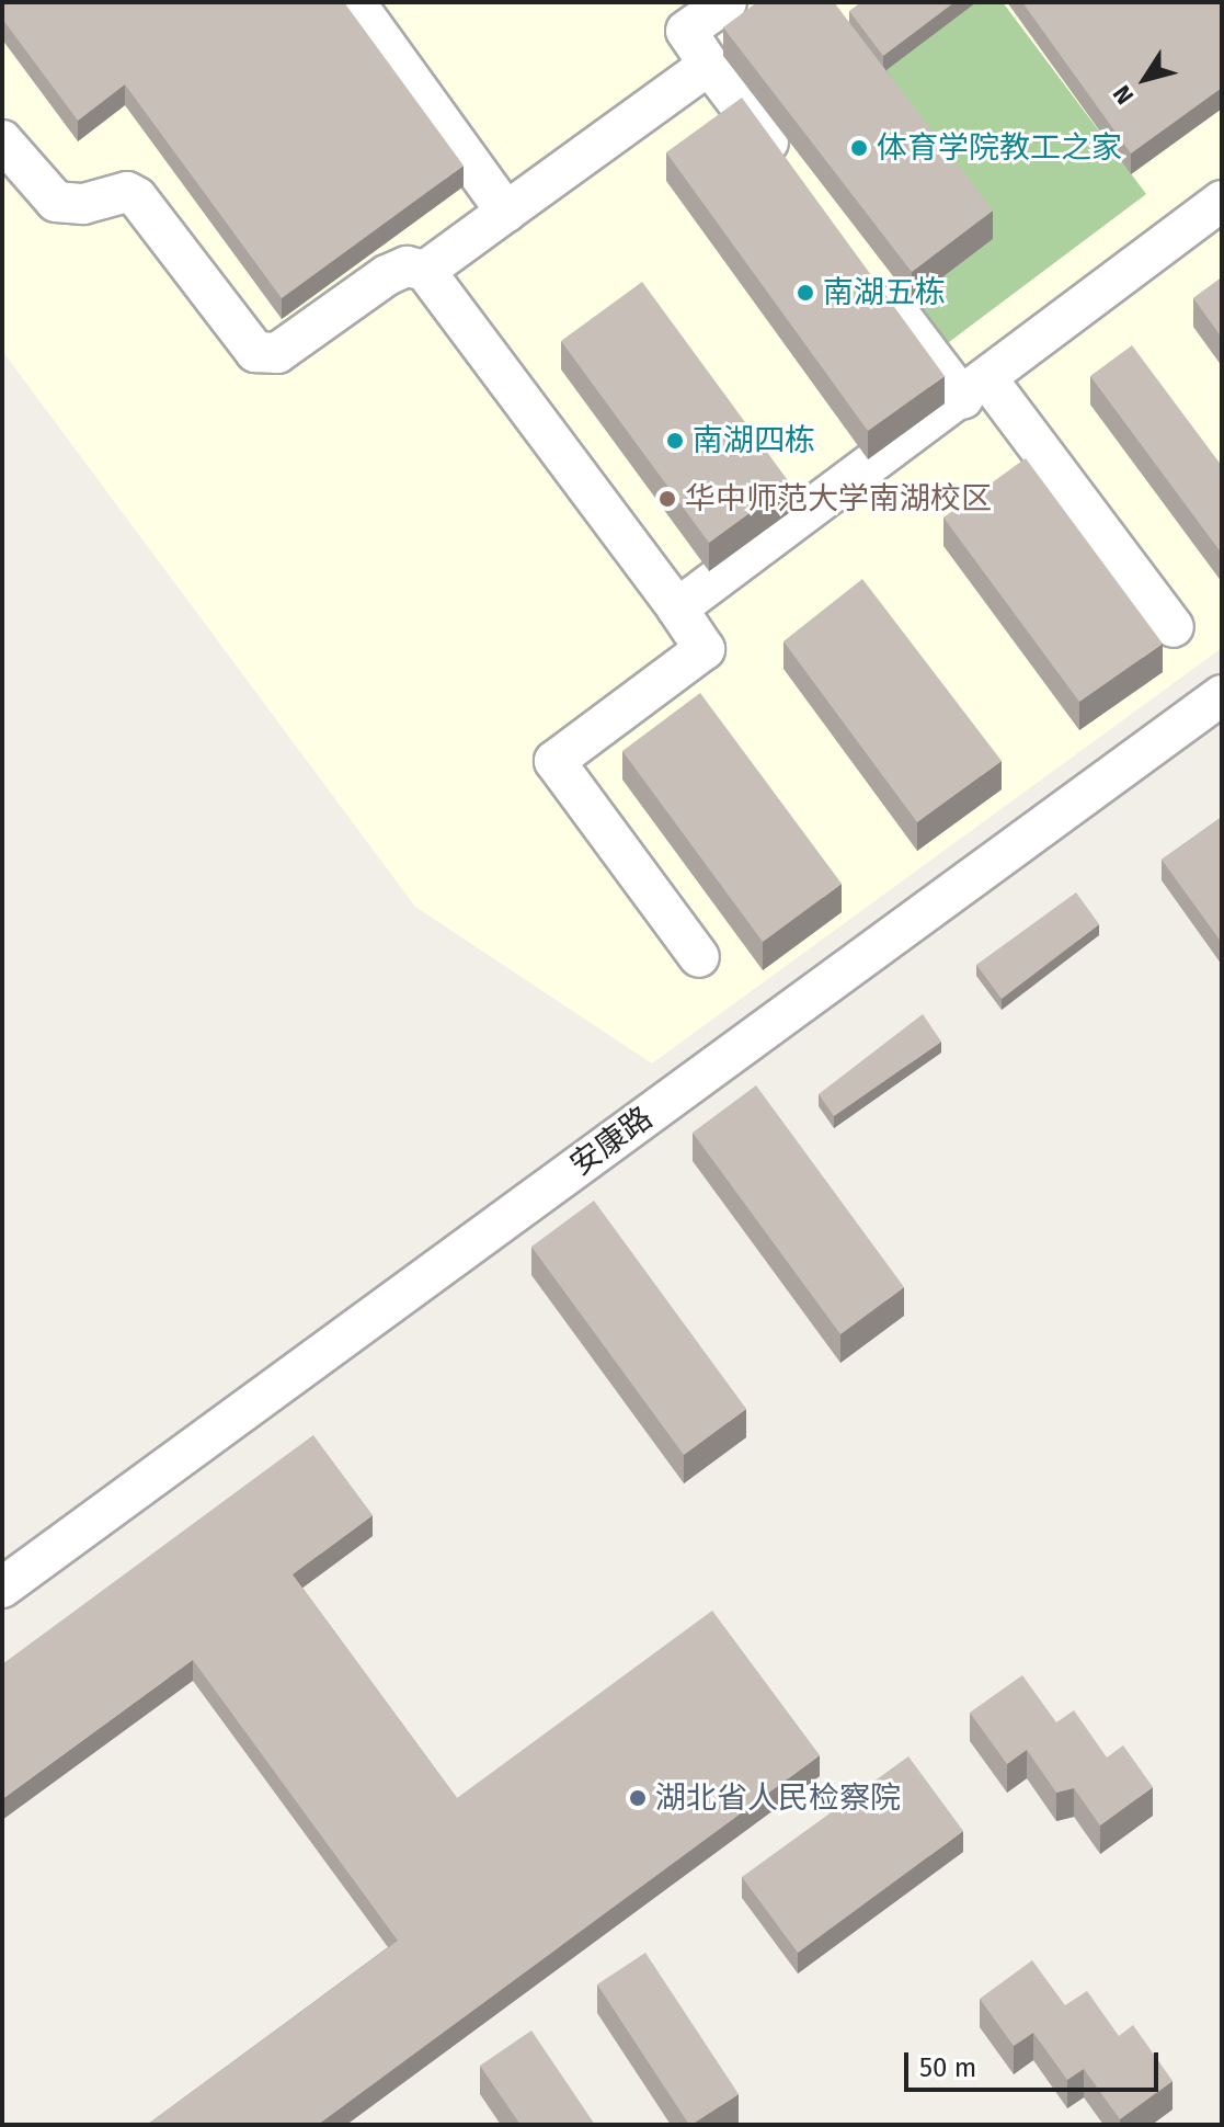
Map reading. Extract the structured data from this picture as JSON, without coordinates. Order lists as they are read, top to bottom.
{
  "streets": {
    "street": ["安康路"]
  },
  "places": [
    "体育学院教工之家",
    "南湖五栋",
    "南湖四栋",
    "华中师范大学南湖校区",
    "湖北省人民检察院"
  ],
  "scale_bar": "50 m",
  "north": "bottom left"
}
